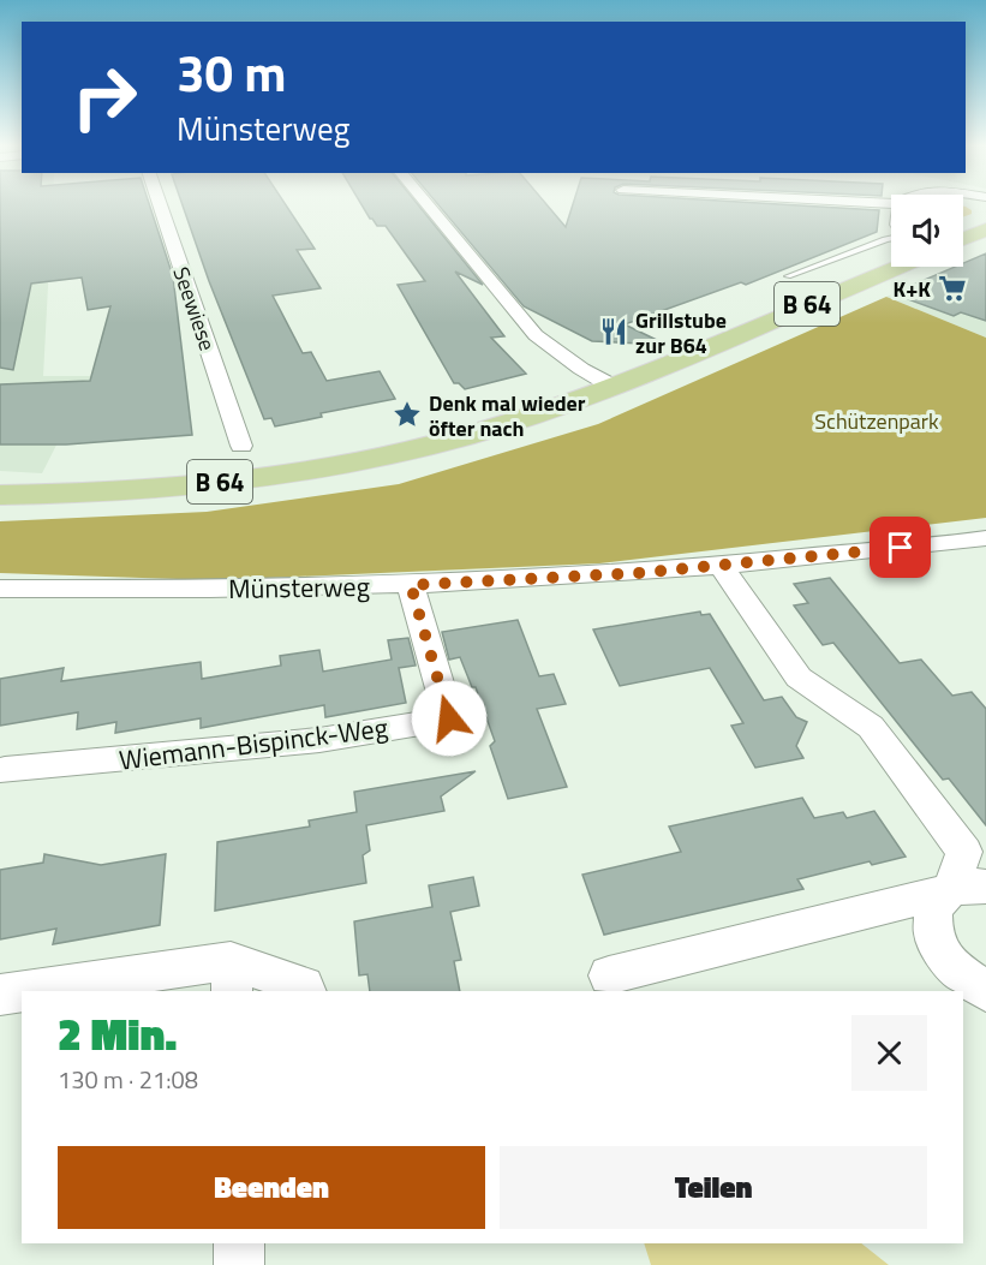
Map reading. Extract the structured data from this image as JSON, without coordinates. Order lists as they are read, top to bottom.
{
  "streets": {
    "main road": ["B 64"],
    "street": ["Seewiese", "Münsterweg", "Wiemann-Bispinck-Weg"]
  },
  "crossings": [
    ["Münsterweg", "Wiemann-Bispinck-Weg"]
  ],
  "parks": ["Schützenpark"],
  "places": {
    "supermarket": ["K+K"],
    "restaurant": ["Grillstube zur B64"],
    "place": ["Denk mal wieder öfter nach"]
  },
  "page": {
    "turn": ["30 m", "Münsterweg"],
    "heading": ["2 Min.", "130 m · 21:08"],
    "buttons": ["Beenden", "Teilen"]
  }
}
